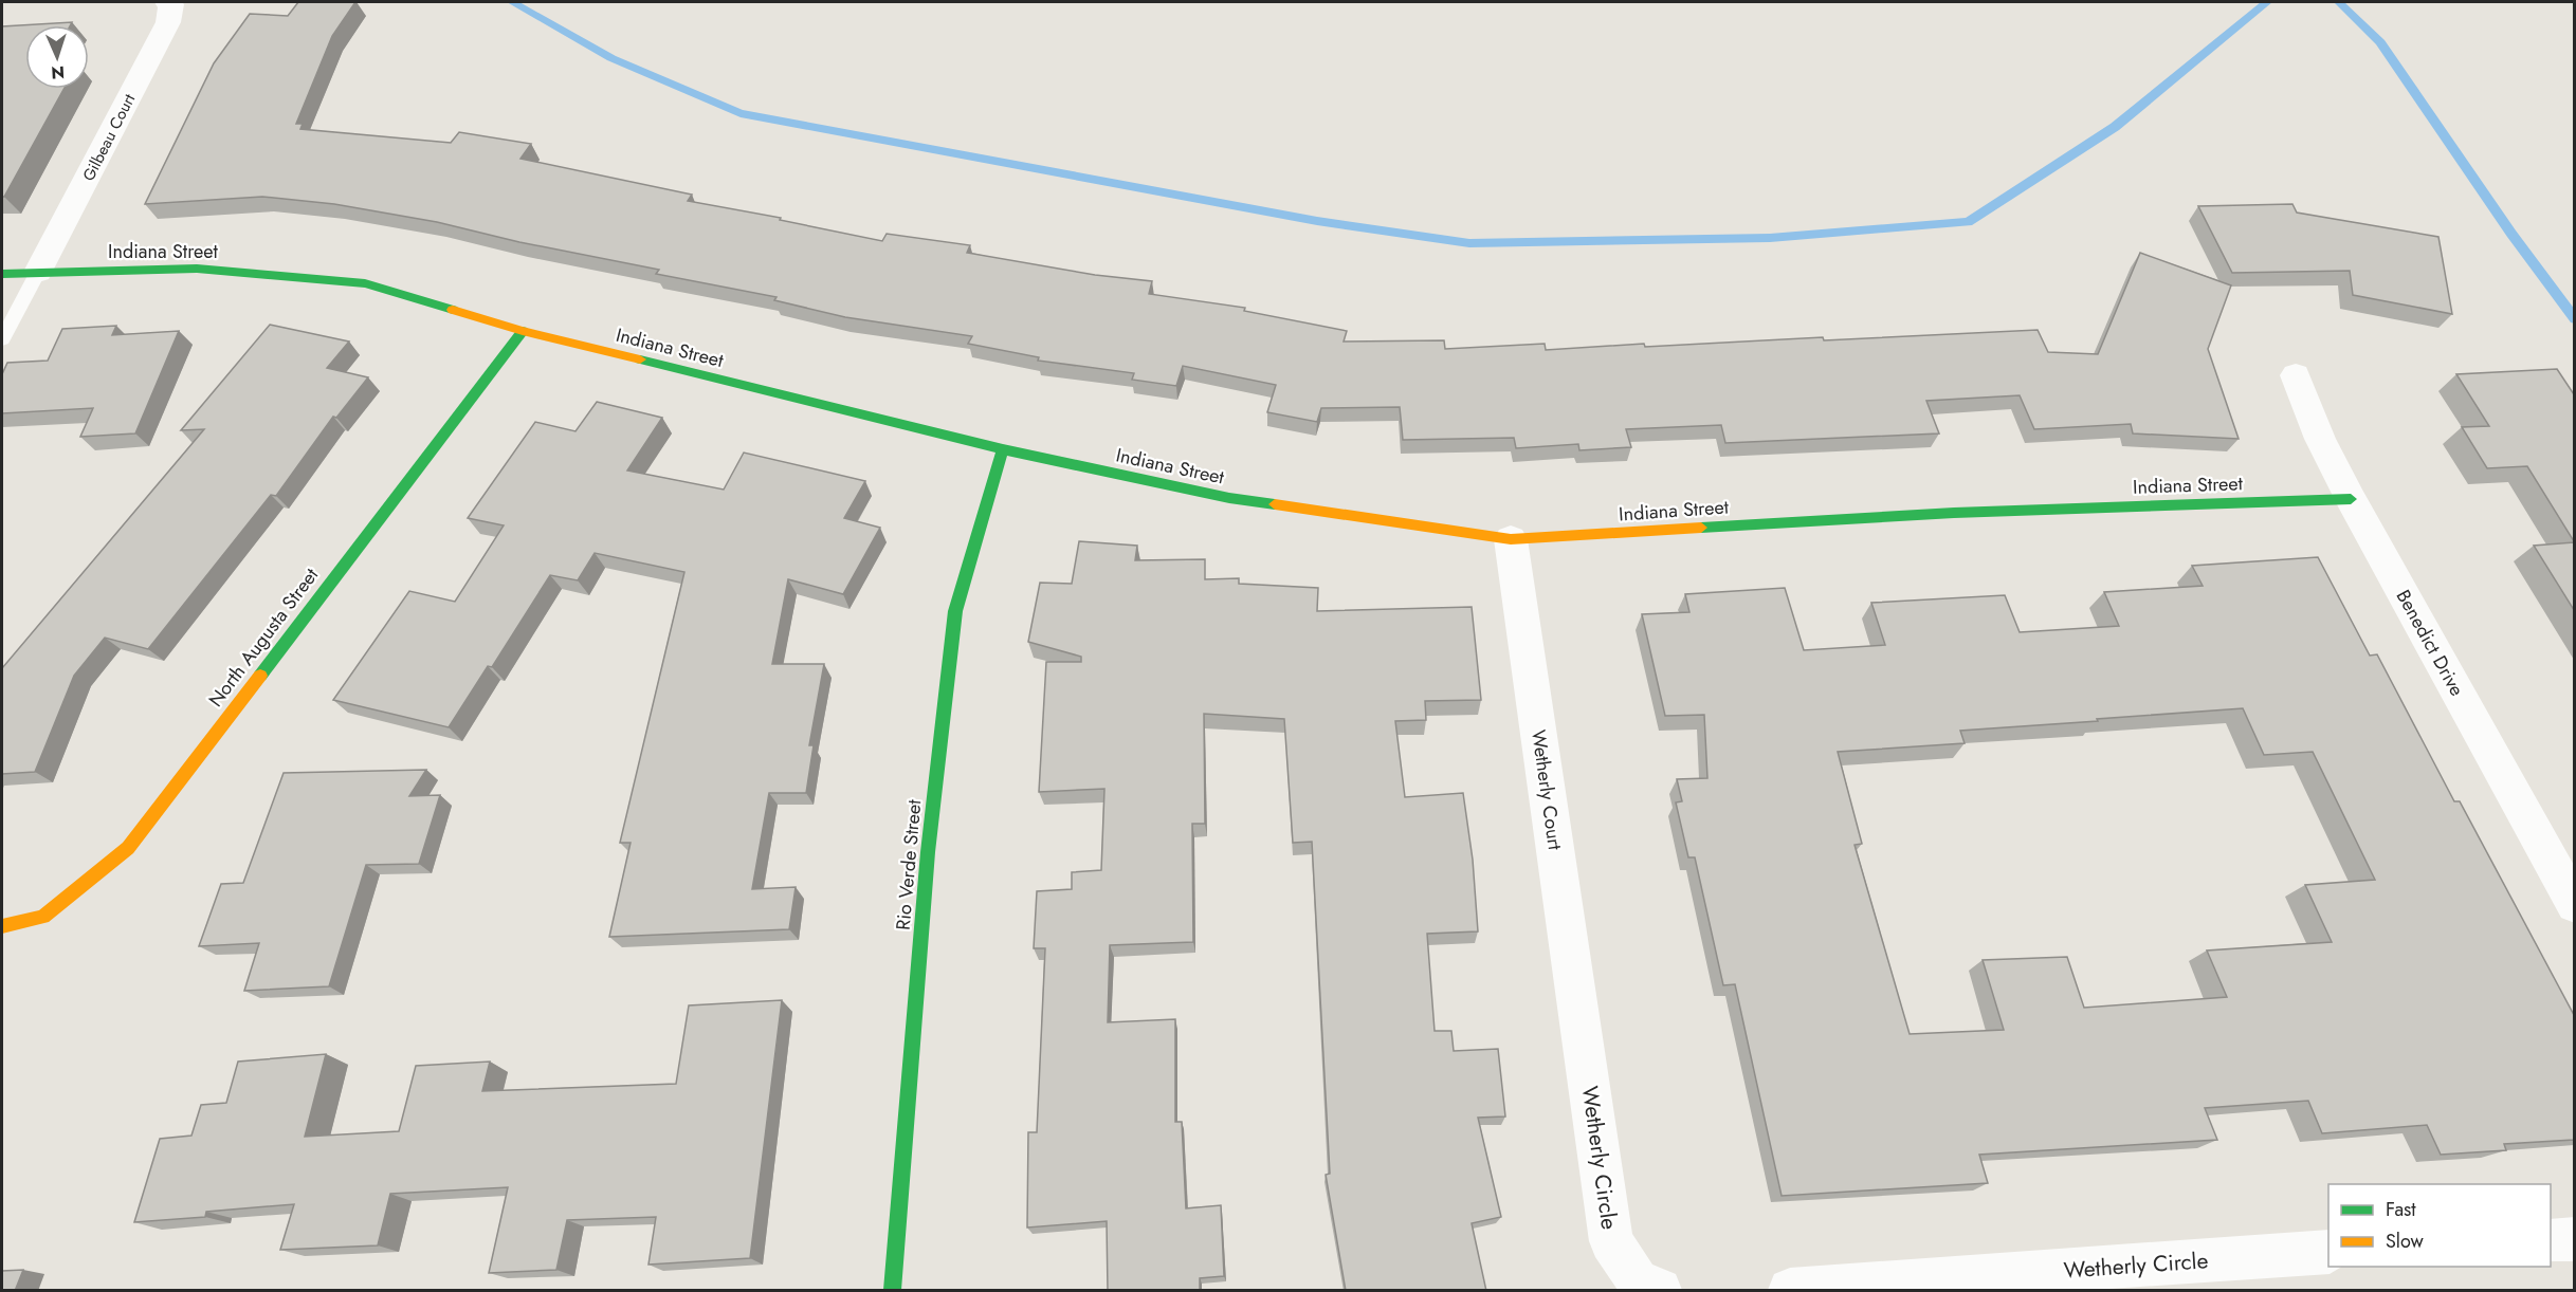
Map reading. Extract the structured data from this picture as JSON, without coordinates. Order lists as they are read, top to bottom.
{
  "streets": {
    "street": [
      "Gilbeau Court",
      "Indiana Street",
      "North Augusta Street",
      "Benedict Drive",
      "Wetherly Court",
      "Rio Verde Street",
      "Wetherly Circle"
    ]
  },
  "crossings": [
    ["Gilbeau Court", "Indiana Street"],
    ["Indiana Street", "North Augusta Street"],
    ["Indiana Street", "Benedict Drive"],
    ["Indiana Street", "Wetherly Court"],
    ["Indiana Street", "Rio Verde Street"],
    ["Wetherly Court", "Wetherly Circle"]
  ],
  "legend": ["Fast", "Slow"],
  "north": "bottom"
}
